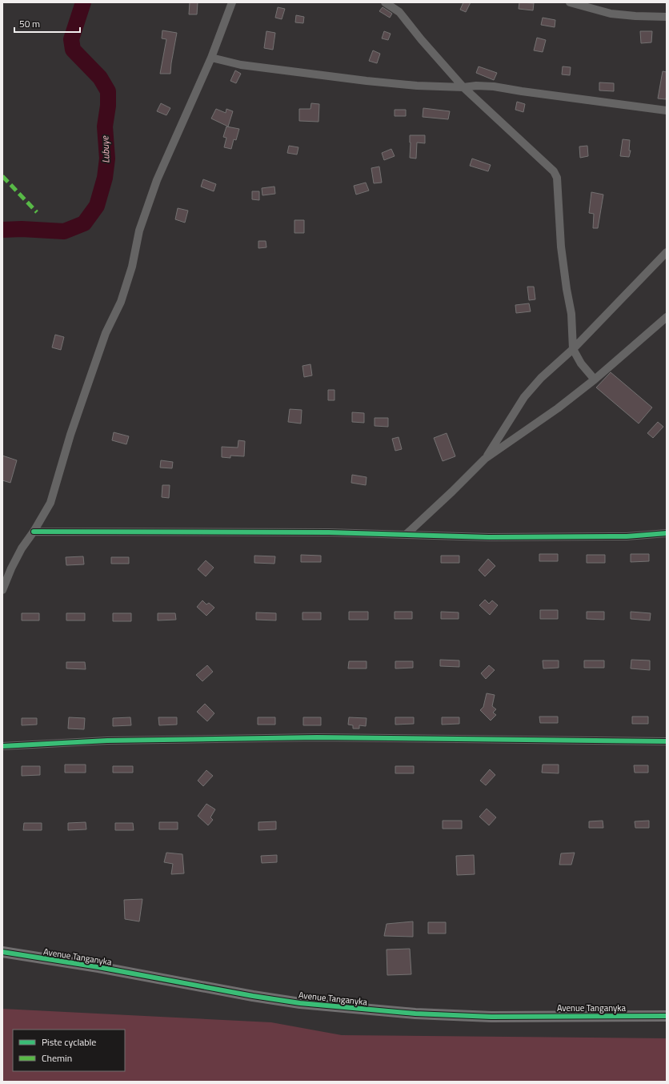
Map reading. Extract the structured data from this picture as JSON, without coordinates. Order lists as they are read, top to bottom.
{
  "streets": {
    "street": ["Avenue Tanganyka"]
  },
  "water": ["Lubuye"],
  "legend": ["Piste cyclable", "Chemin"],
  "scale_bar": "50 m"
}
